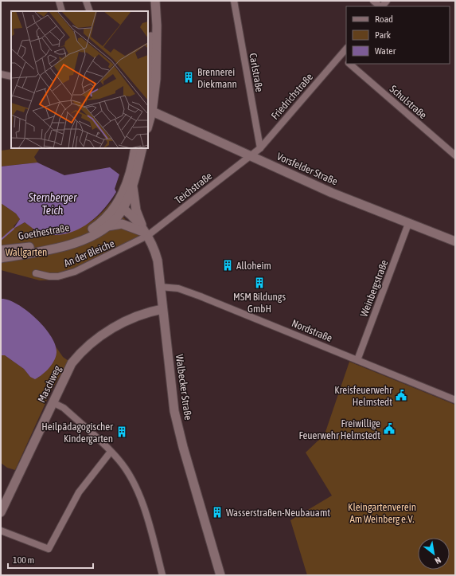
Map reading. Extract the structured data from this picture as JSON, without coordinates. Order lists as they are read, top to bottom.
{
  "streets": {
    "main road": [
      "Vorsfelder Straße",
      "Goethestraße",
      "Maschweg",
      "Walbecker Straße"
    ],
    "street": [
      "Carlstraße",
      "Friedrichstraße",
      "Schulstraße",
      "Teichstraße",
      "An der Bleiche",
      "Weinbergstraße",
      "Nordstraße"
    ]
  },
  "crossings": [
    ["Carlstraße", "Friedrichstraße"],
    ["Friedrichstraße", "Schulstraße"],
    ["Friedrichstraße", "Vorsfelder Straße"],
    ["Friedrichstraße", "Teichstraße"],
    ["Vorsfelder Straße", "Teichstraße"],
    ["Vorsfelder Straße", "Weinbergstraße"],
    ["Teichstraße", "An der Bleiche"],
    ["Teichstraße", "Walbecker Straße"],
    ["Goethestraße", "Walbecker Straße"],
    ["An der Bleiche", "Walbecker Straße"],
    ["Weinbergstraße", "Nordstraße"],
    ["Nordstraße", "Walbecker Straße"],
    ["Maschweg", "Walbecker Straße"]
  ],
  "water": ["Sternberger Teich"],
  "parks": ["Wallgarten", "Kleingartenverein Am Weinberg e.V."],
  "places": {
    "building": [
      "Brennerei Diekmann",
      "Alloheim",
      "MSM Bildungs GmbH",
      "Heilpädagogischer Kindergarten",
      "Wasserstraßen-Neubauamt"
    ],
    "public building": ["Kreisfeuerwehr Helmstedt", "Freiwillige Feuerwehr Helmstedt"]
  },
  "legend": ["Road", "Park", "Water"],
  "scale_bar": "100 m",
  "north": "bottom right"
}
